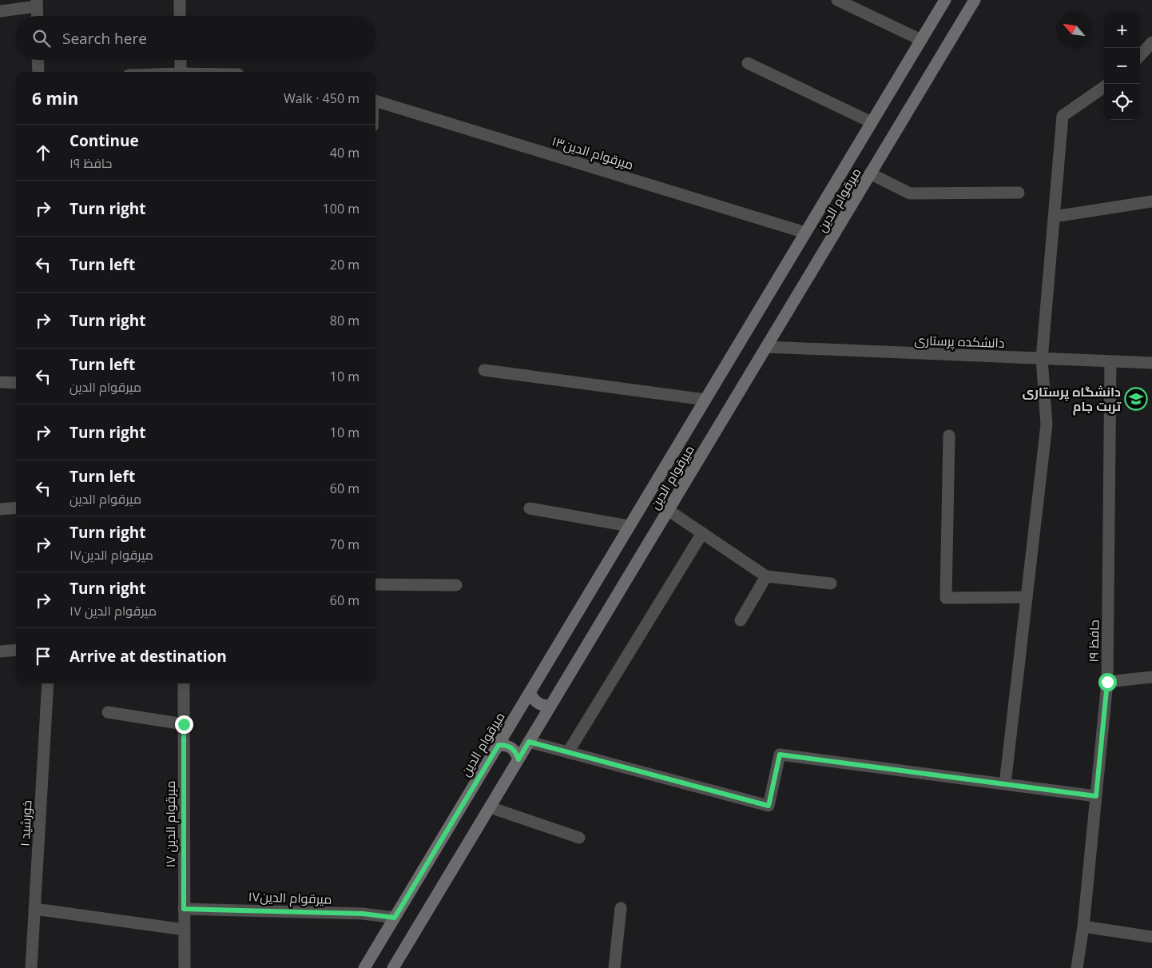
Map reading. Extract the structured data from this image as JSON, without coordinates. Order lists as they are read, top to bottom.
{
  "streets": {
    "main road": ["میرقوام الدین"],
    "street": [
      "میرقوام الدین۱۳",
      "دانشکده پرستاری",
      "حافظ ۱۹",
      "خورشید ۱",
      "میرقوام الدین ۱۷",
      "میرقوام الدین۱۷"
    ]
  },
  "crossings": [
    ["میرقوام الدین۱۳", "میرقوام الدین"],
    ["میرقوام الدین", "دانشکده پرستاری"],
    ["میرقوام الدین", "میرقوام الدین۱۷"],
    ["دانشکده پرستاری", "حافظ ۱۹"],
    ["میرقوام الدین ۱۷", "میرقوام الدین۱۷"]
  ],
  "places": {
    "school or university": ["دانشگاه پرستاری تربت جام"]
  },
  "north": "top left",
  "page": {
    "map_buttons": ["+", "−"],
    "search": "Search here",
    "heading": ["6 min", "Walk · 450 m"],
    "list": [
      ["Continue", "حافظ ۱۹", "40 m"],
      ["Turn right", "100 m"],
      ["Turn left", "20 m"],
      ["Turn right", "80 m"],
      ["Turn left", "میرقوام الدین", "10 m"],
      ["Turn right", "10 m"],
      ["Turn left", "میرقوام الدین", "60 m"],
      ["Turn right", "میرقوام الدین۱۷", "70 m"],
      ["Turn right", "میرقوام الدین ۱۷", "60 m"],
      "Arrive at destination"
    ]
  }
}
